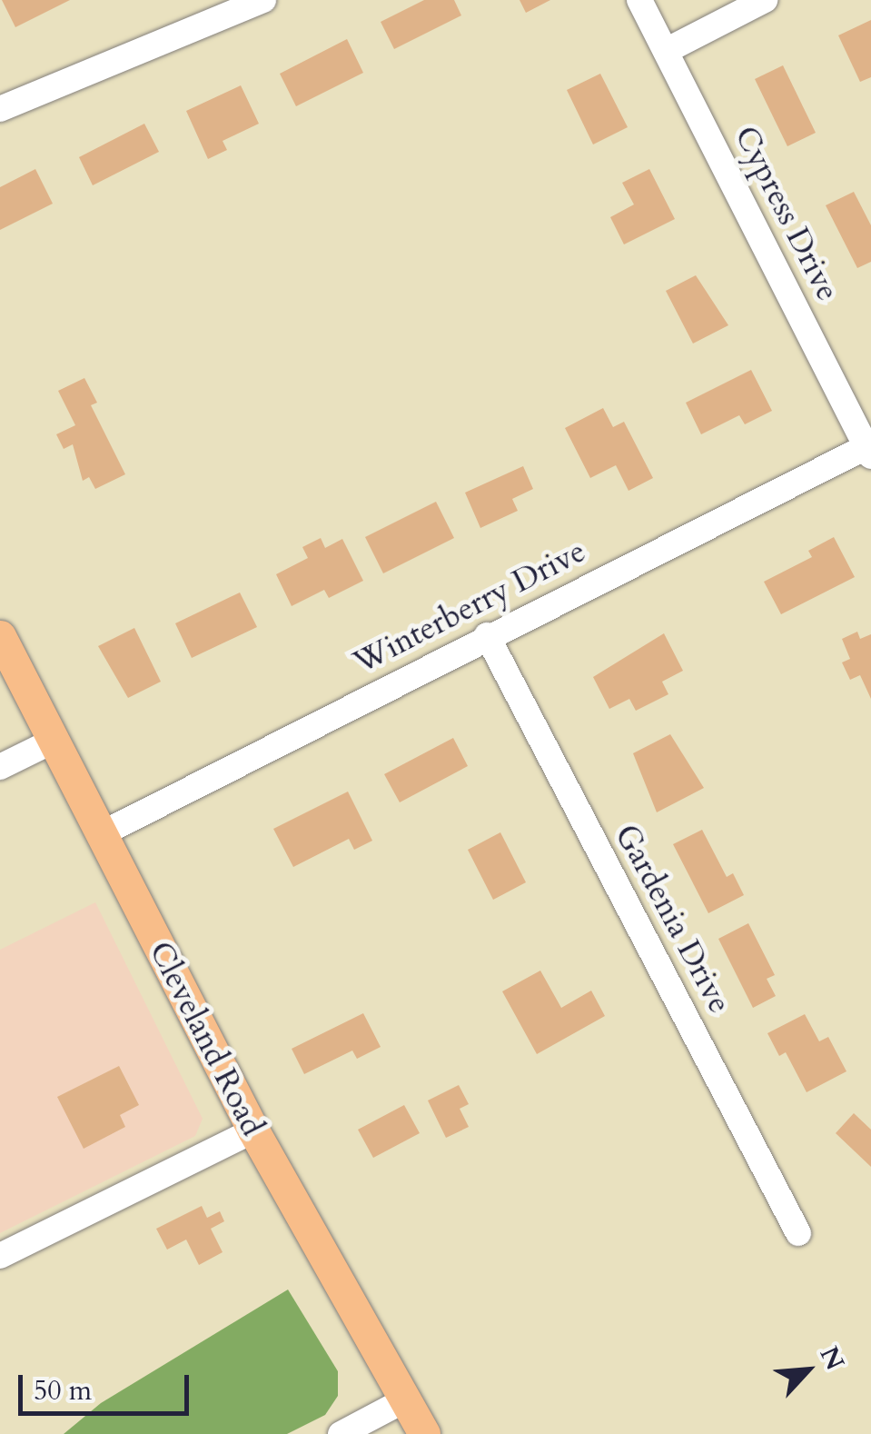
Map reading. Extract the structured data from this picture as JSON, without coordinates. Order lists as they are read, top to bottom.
{
  "streets": {
    "main road": ["Cleveland Road"],
    "street": ["Cypress Drive", "Winterberry Drive", "Gardenia Drive"]
  },
  "crossings": [
    ["Cypress Drive", "Winterberry Drive"],
    ["Winterberry Drive", "Gardenia Drive"],
    ["Winterberry Drive", "Cleveland Road"]
  ],
  "scale_bar": "50 m",
  "north": "top right"
}
